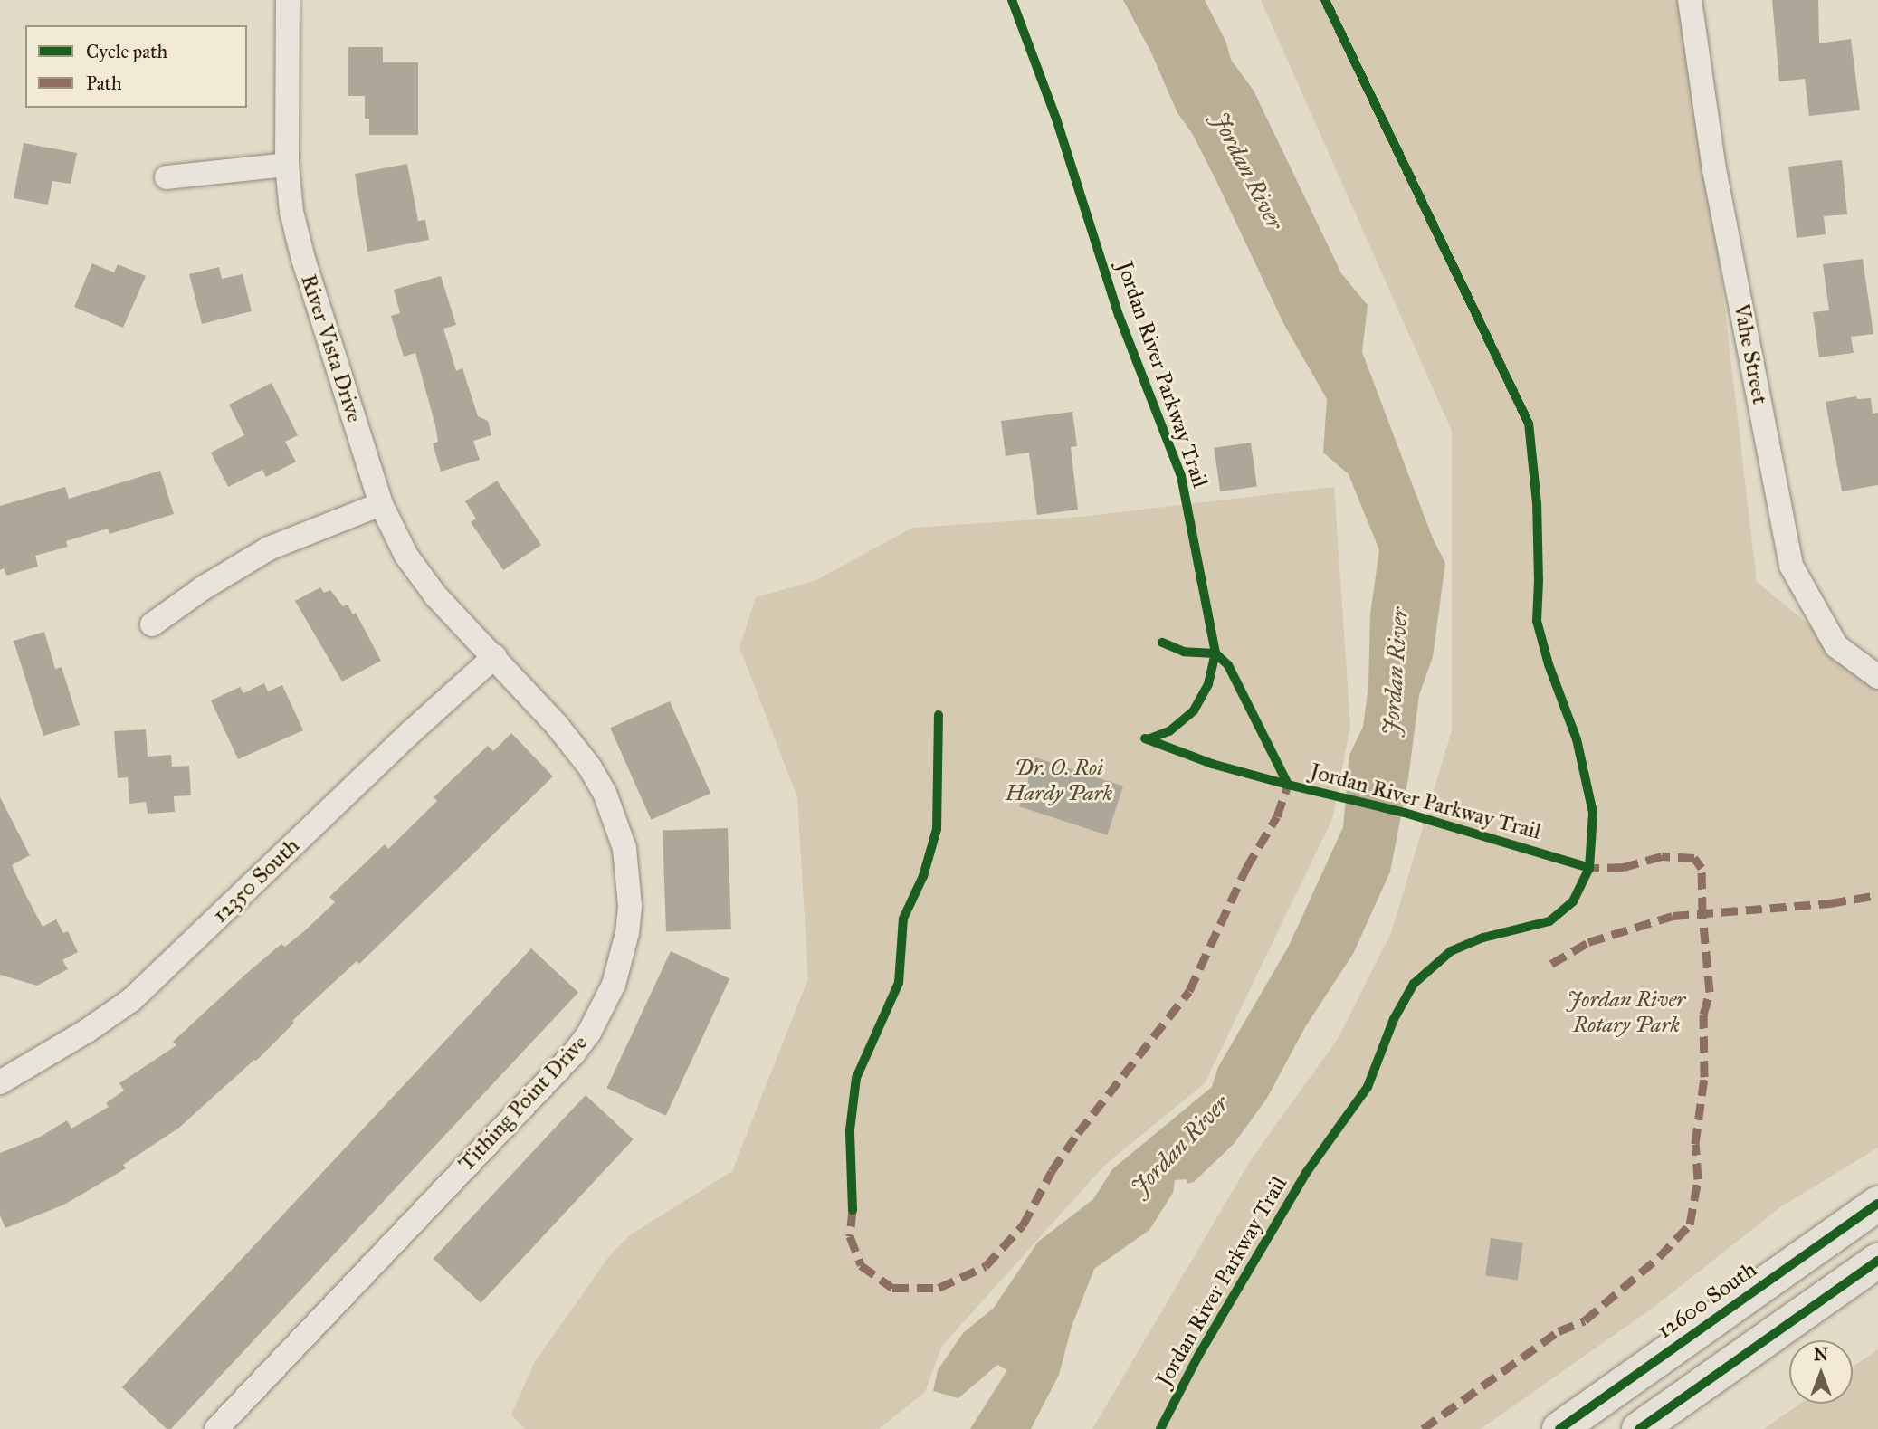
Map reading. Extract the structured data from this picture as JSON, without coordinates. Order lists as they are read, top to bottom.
{
  "streets": {
    "main road": ["12600 South"],
    "street": [
      "River Vista Drive",
      "Vahe Street",
      "12350 South",
      "Tithing Point Drive"
    ],
    "cycle path": ["Jordan River Parkway Trail"]
  },
  "crossings": [
    ["River Vista Drive", "12350 South"],
    ["River Vista Drive", "Tithing Point Drive"],
    ["12350 South", "Tithing Point Drive"]
  ],
  "water": ["Jordan River"],
  "parks": ["Dr. O. Roi Hardy Park", "Jordan River Rotary Park"],
  "legend": ["Cycle path", "Path"],
  "north": "top"
}
